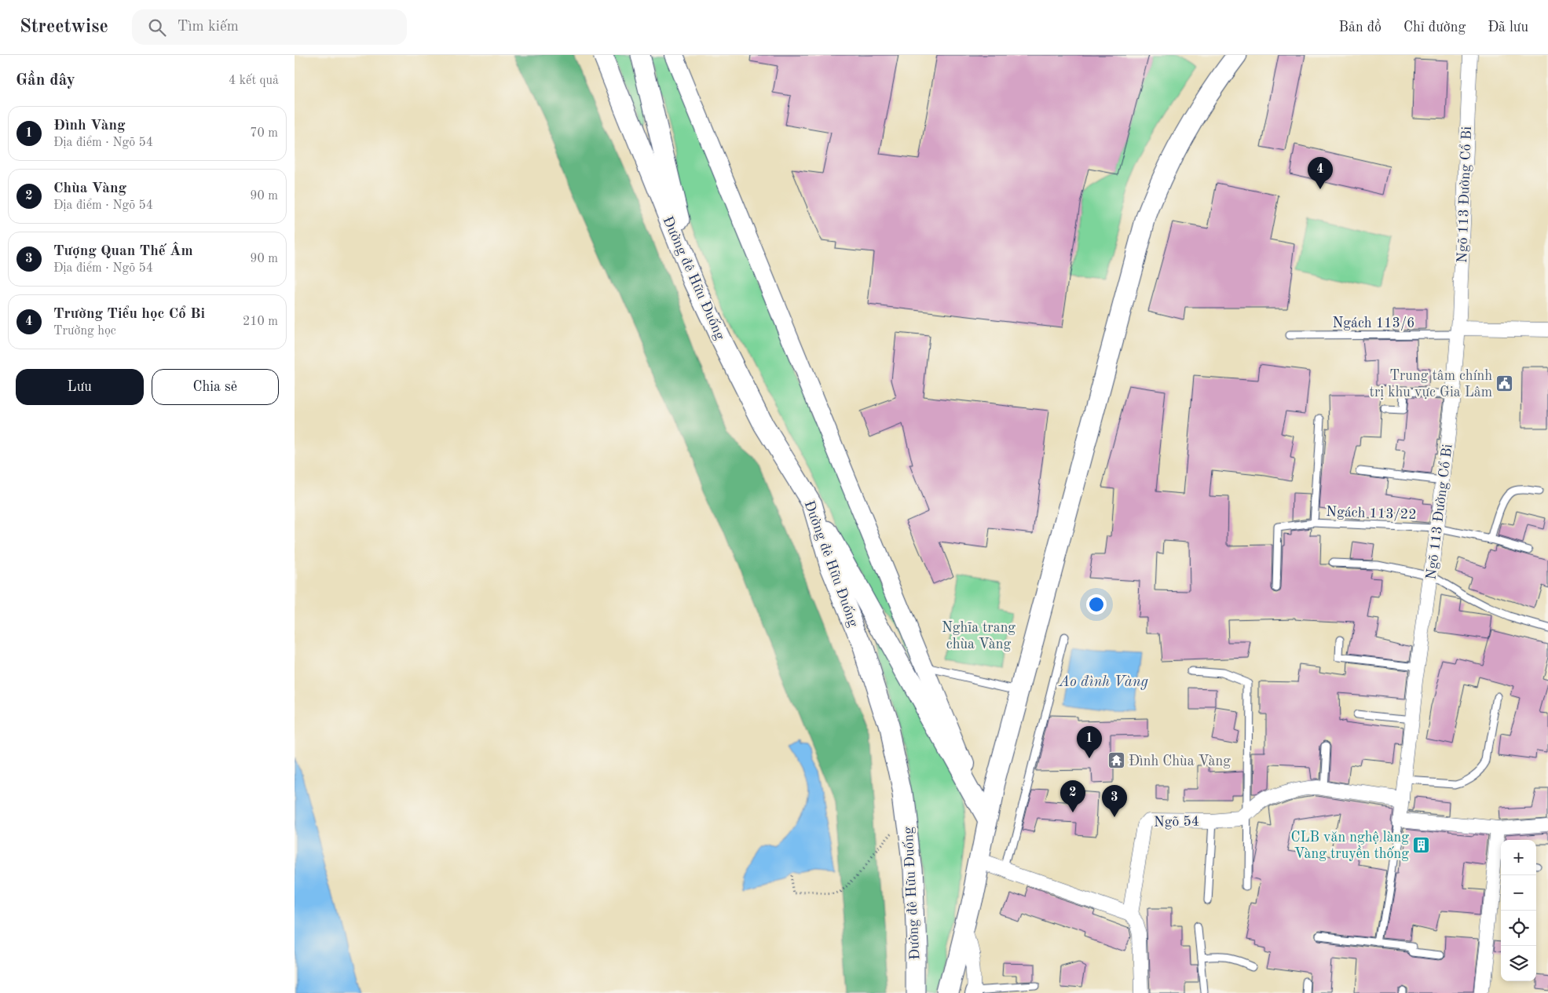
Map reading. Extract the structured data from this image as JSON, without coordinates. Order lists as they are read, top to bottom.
{
  "streets": {
    "main road": ["Đường đê Hữu Đuống"],
    "street": ["Ngõ 113 Đường Cổ Bi", "Ngõ 54"],
    "lane": ["Ngách 113/6", "Ngách 113/22"]
  },
  "crossings": [
    ["Ngõ 113 Đường Cổ Bi", "Ngách 113/6"],
    ["Ngõ 113 Đường Cổ Bi", "Ngách 113/22"],
    ["Ngõ 113 Đường Cổ Bi", "Ngõ 54"]
  ],
  "water": ["Ao đình Vàng"],
  "parks": ["Nghĩa trang chùa Vàng"],
  "places": {
    "public building": ["Trung tâm chính trị khu vực Gia Lâm"],
    "temple": ["Đình Chùa Vàng"],
    "building": ["CLB văn nghệ làng Vàng truyền thống"]
  },
  "page": {
    "header": "Streetwise",
    "search": "Tìm kiếm",
    "nav": ["Bản đồ", "Chỉ đường", "Đã lưu"],
    "heading": ["Gần đây", "4 kết quả"],
    "list": [
      {
        "mark": "1",
        "name": "Đình Vàng",
        "note": "Địa điểm · Ngõ 54",
        "value": "70 m"
      },
      {
        "mark": "2",
        "name": "Chùa Vàng",
        "note": "Địa điểm · Ngõ 54",
        "value": "90 m"
      },
      {
        "mark": "3",
        "name": "Tượng Quan Thế Âm",
        "note": "Địa điểm · Ngõ 54",
        "value": "90 m"
      },
      {
        "mark": "4",
        "name": "Trường Tiểu học Cổ Bi",
        "note": "Trường học",
        "value": "210 m"
      }
    ],
    "pins": [
      "4",
      "1",
      "2",
      "3"
    ],
    "buttons": ["Lưu", "Chia sẻ"],
    "map_buttons": ["+", "−"]
  }
}
